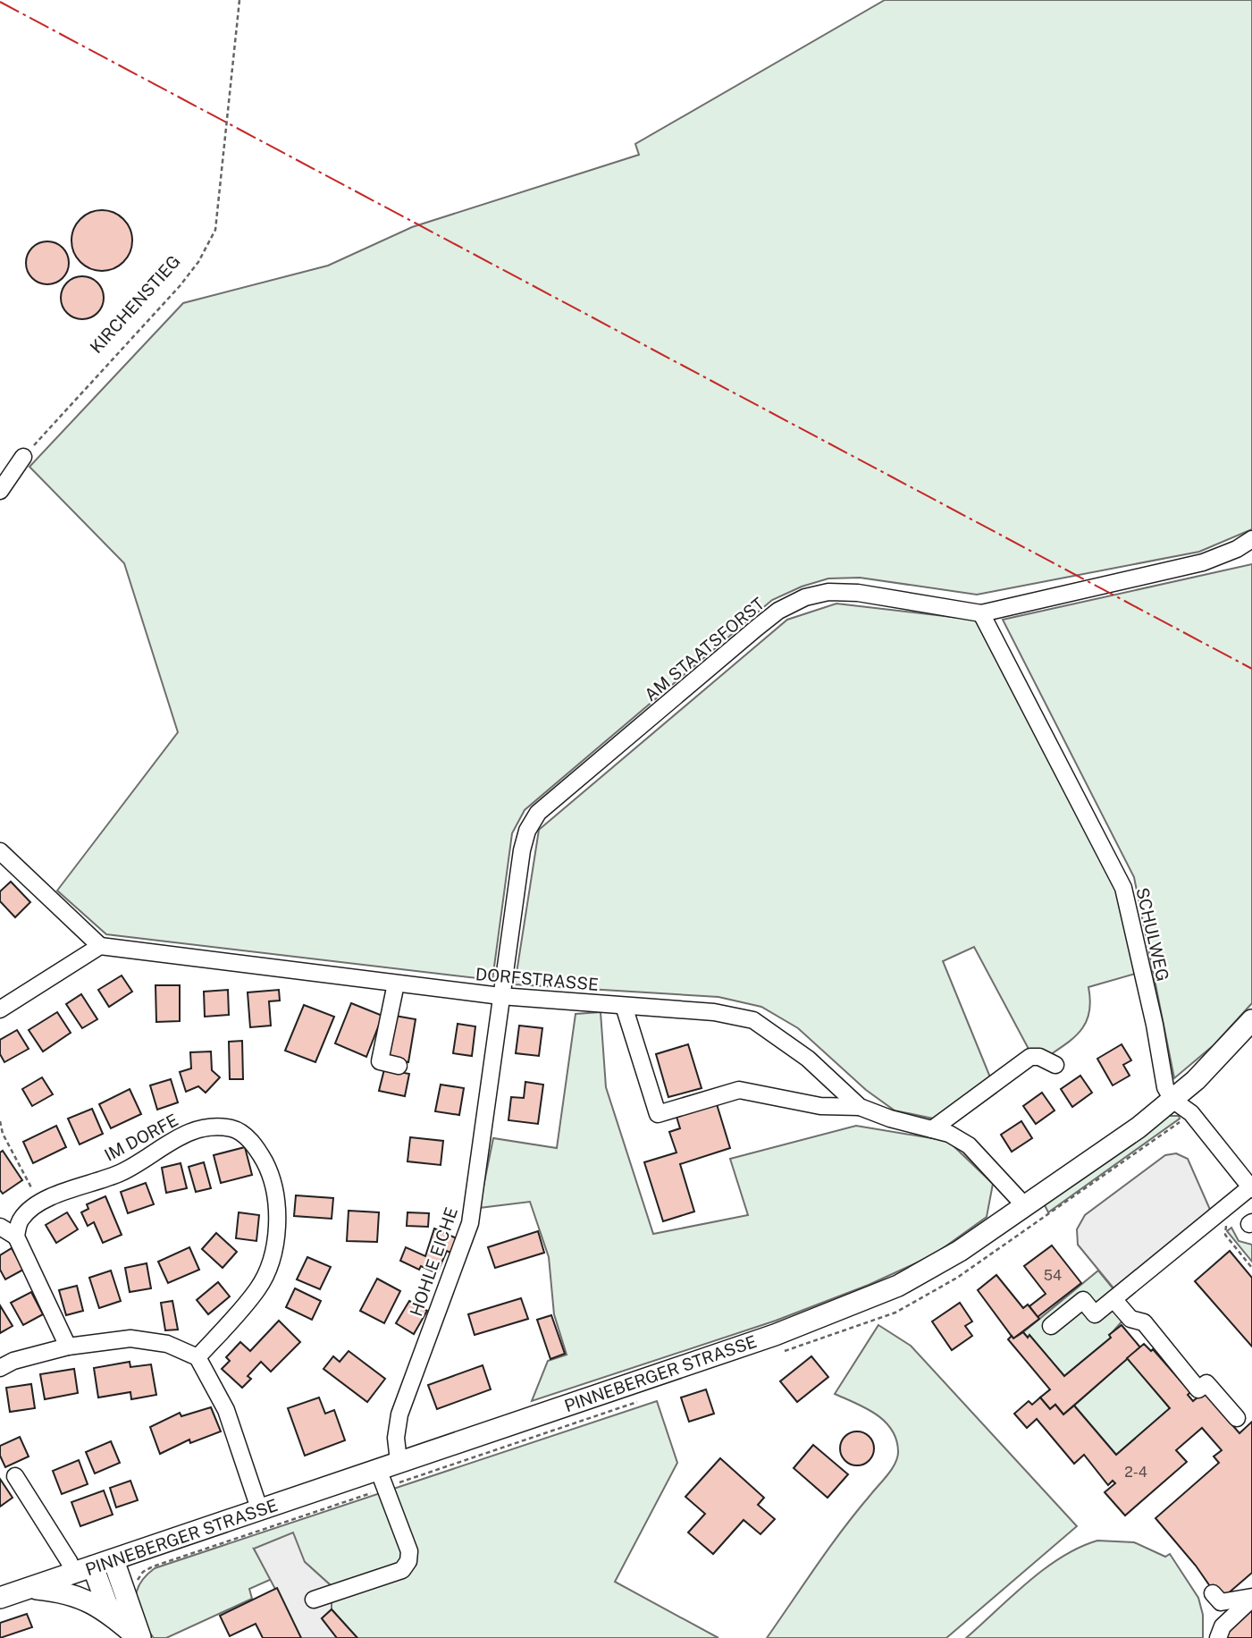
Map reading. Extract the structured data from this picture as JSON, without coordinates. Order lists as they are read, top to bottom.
{
  "streets": {
    "main road": ["PINNEBERGER STRASSE"],
    "street": [
      "AM STAATSFORST",
      "SCHULWEG",
      "DORFSTRASSE",
      "IM DORFE",
      "HOHLE EICHE"
    ],
    "path": ["KIRCHENSTIEG"]
  },
  "crossings": [
    ["AM STAATSFORST", "SCHULWEG"],
    ["AM STAATSFORST", "DORFSTRASSE"],
    ["AM STAATSFORST", "HOHLE EICHE"],
    ["SCHULWEG", "PINNEBERGER STRASSE"],
    ["DORFSTRASSE", "HOHLE EICHE"],
    ["DORFSTRASSE", "PINNEBERGER STRASSE"],
    ["HOHLE EICHE", "PINNEBERGER STRASSE"]
  ],
  "house_numbers": ["54", "2-4"]
}
